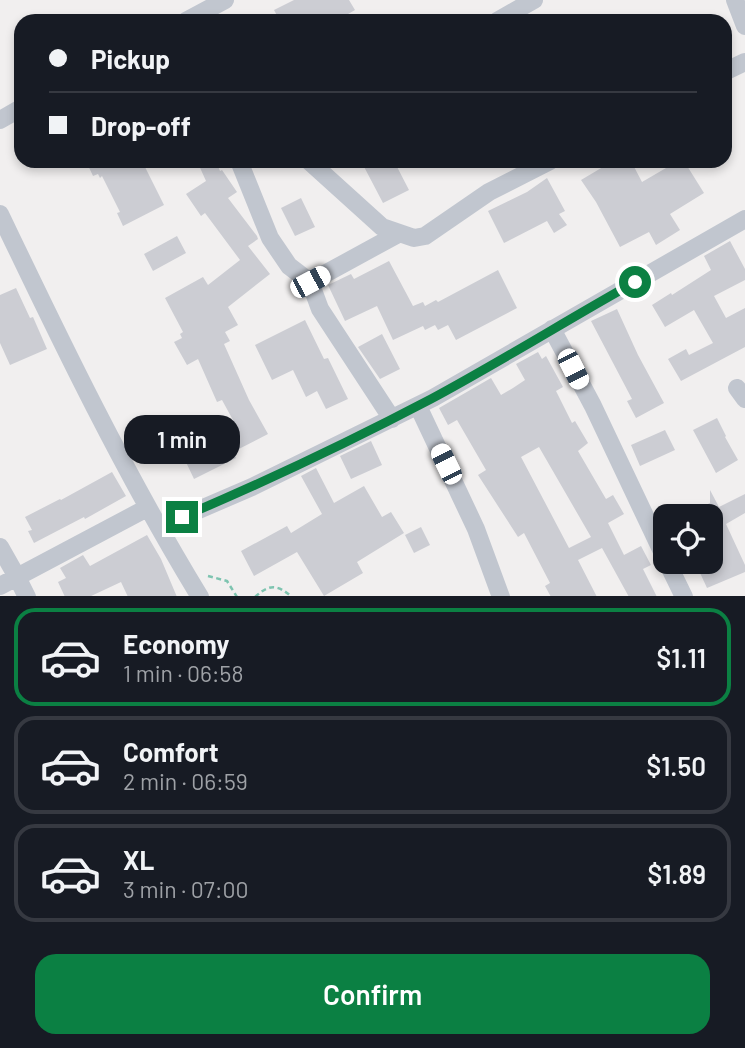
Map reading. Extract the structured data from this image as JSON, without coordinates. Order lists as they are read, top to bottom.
{
  "page": {
    "banner": ["Pickup", "Drop-off"],
    "bubble": "1 min",
    "list": [
      {
        "name": "Economy",
        "note": "1 min · 06:58",
        "value": "$1.11"
      },
      {
        "name": "Comfort",
        "note": "2 min · 06:59",
        "value": "$1.50"
      },
      {
        "name": "XL",
        "note": "3 min · 07:00",
        "value": "$1.89"
      }
    ],
    "buttons": "Confirm"
  }
}
